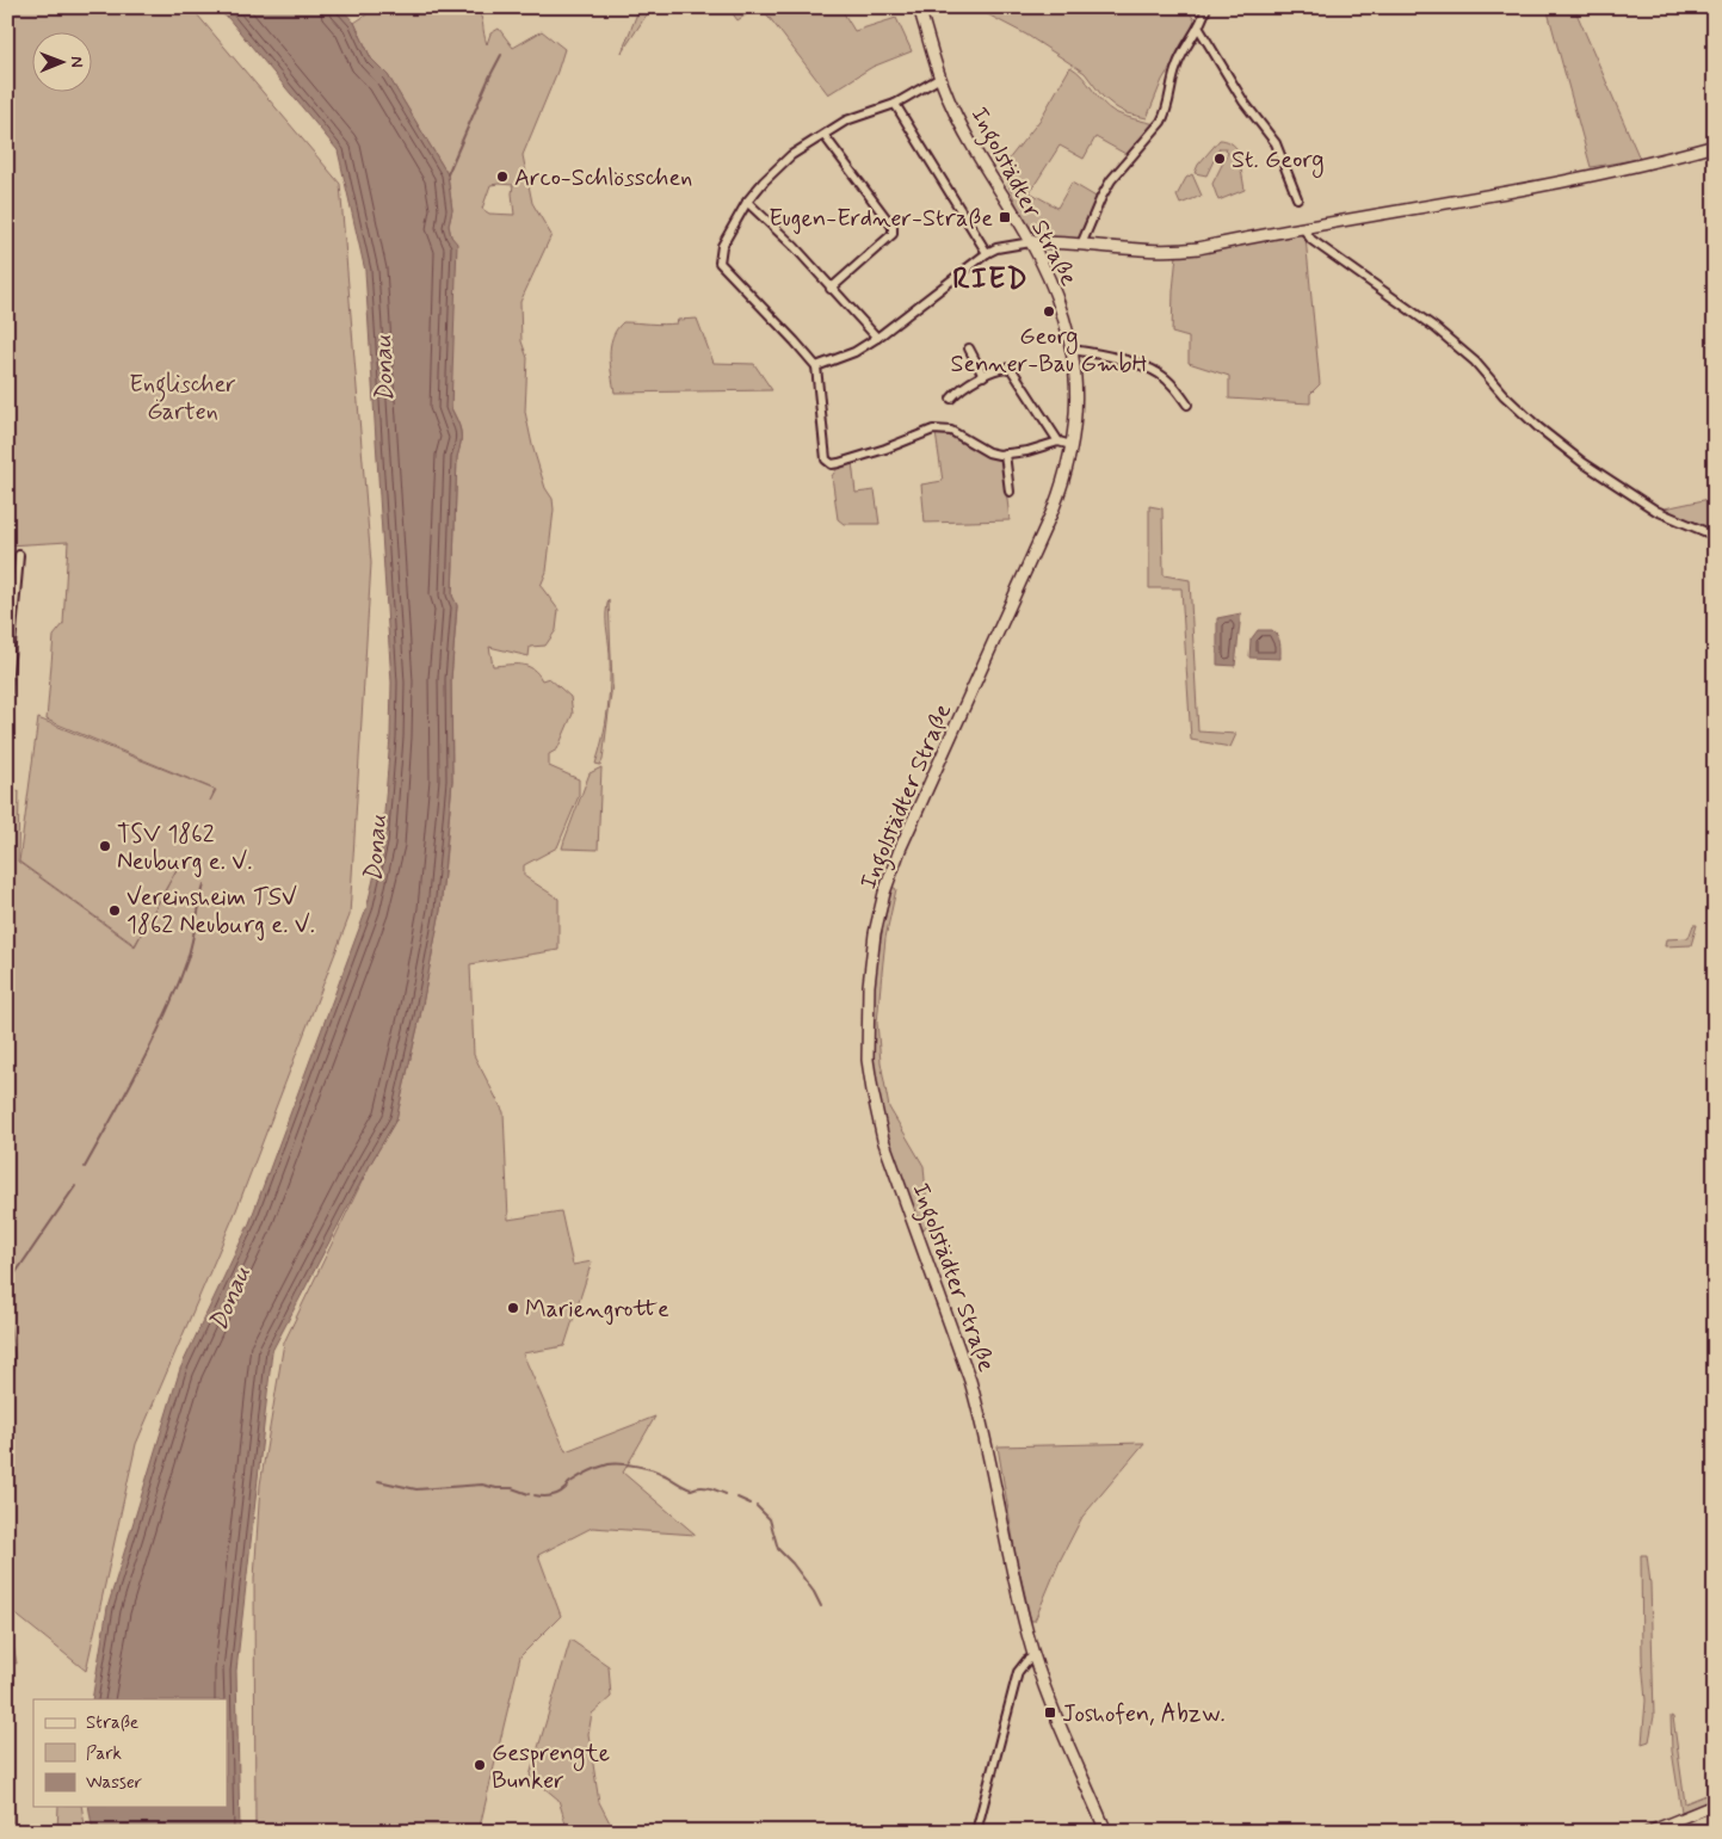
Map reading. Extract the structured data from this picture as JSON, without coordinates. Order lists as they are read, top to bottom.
{
  "streets": {
    "main road": ["Ingolstädter Straße"]
  },
  "districts": ["RIED"],
  "water": ["Donau"],
  "parks": ["Englischer Garten"],
  "places": {
    "other": [
      "St. Georg",
      "Arco-Schlösschen",
      "Georg Senner-Bau GmbH",
      "TSV 1862 Neuburg e. V.",
      "Vereinsheim TSV 1862 Neuburg e. V.",
      "Mariengrotte",
      "Gesprengte Bunker"
    ],
    "transit": ["Eugen-Erdner-Straße", "Joshofen, Abzw."]
  },
  "legend": ["Straße", "Park", "Wasser"],
  "north": "right"
}
